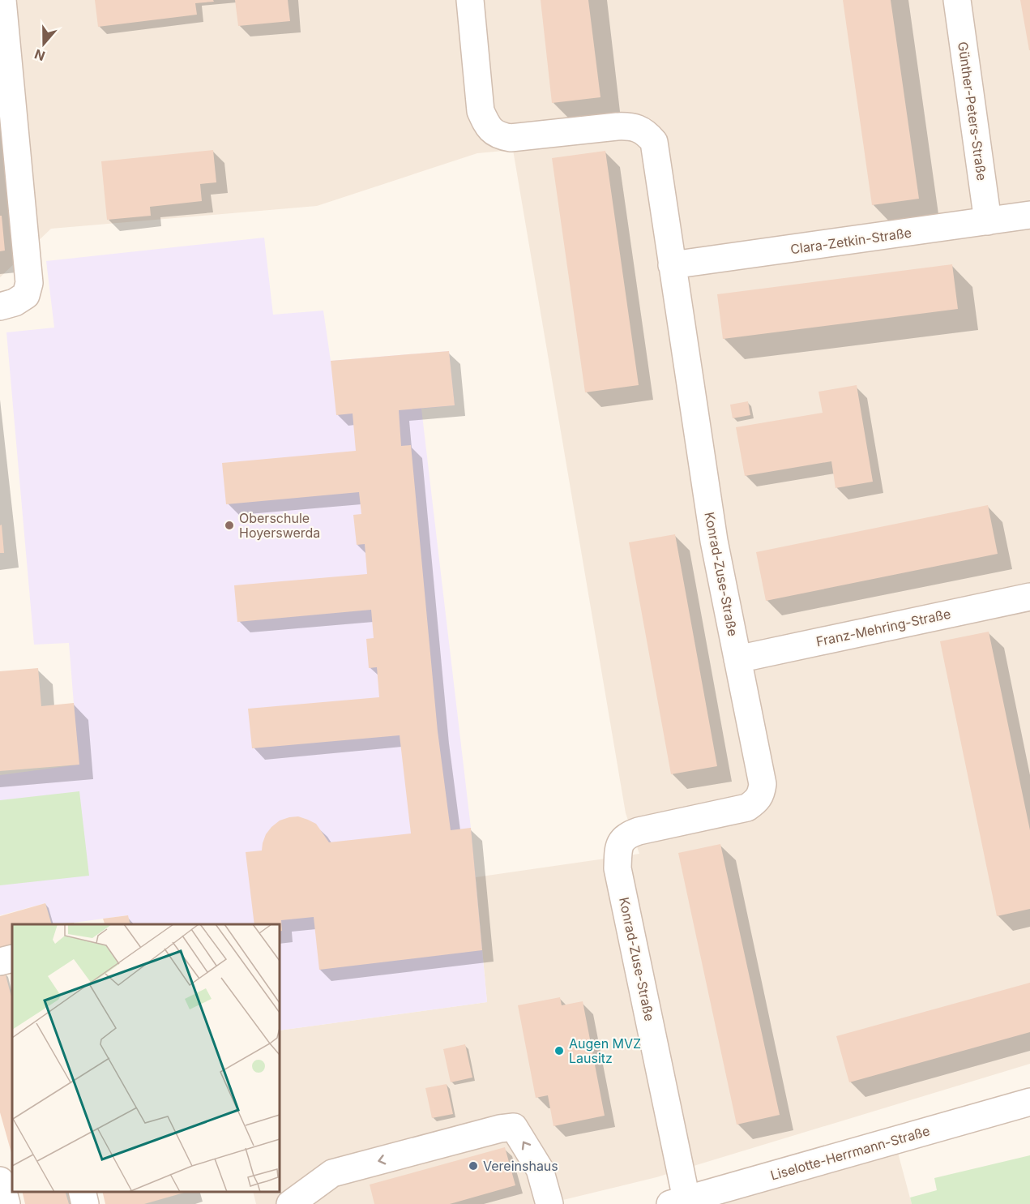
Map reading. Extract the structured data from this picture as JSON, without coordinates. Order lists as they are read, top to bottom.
{
  "streets": {
    "street": [
      "Günther-Peters-Straße",
      "Clara-Zetkin-Straße",
      "Konrad-Zuse-Straße",
      "Franz-Mehring-Straße",
      "Liselotte-Herrmann-Straße"
    ]
  },
  "crossings": [
    ["Günther-Peters-Straße", "Clara-Zetkin-Straße"],
    ["Clara-Zetkin-Straße", "Konrad-Zuse-Straße"],
    ["Konrad-Zuse-Straße", "Franz-Mehring-Straße"],
    ["Konrad-Zuse-Straße", "Liselotte-Herrmann-Straße"]
  ],
  "places": ["Oberschule Hoyerswerda", "Augen MVZ Lausitz", "Vereinshaus"],
  "north": "bottom"
}
